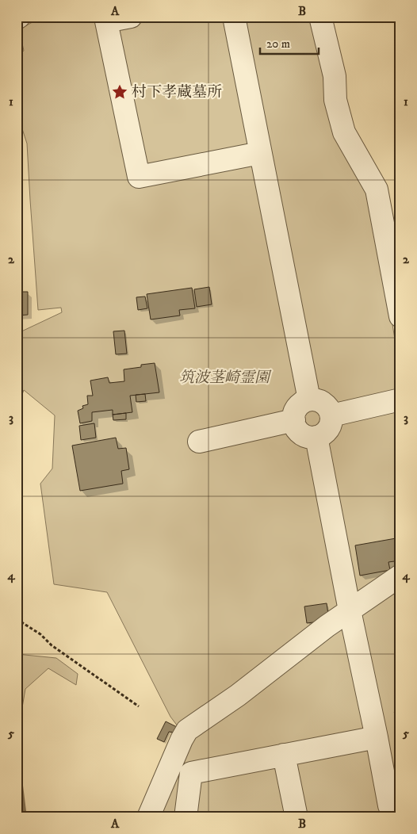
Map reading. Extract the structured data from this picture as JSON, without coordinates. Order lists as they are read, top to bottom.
{
  "parks": ["筑波茎崎霊園"],
  "places": {
    "place": ["村下孝蔵墓所"]
  },
  "scale_bar": "20 m",
  "grid": {
    "columns": ["A", "B"],
    "rows": [
      "1",
      "2",
      "3",
      "4",
      "5"
    ]
  }
}
